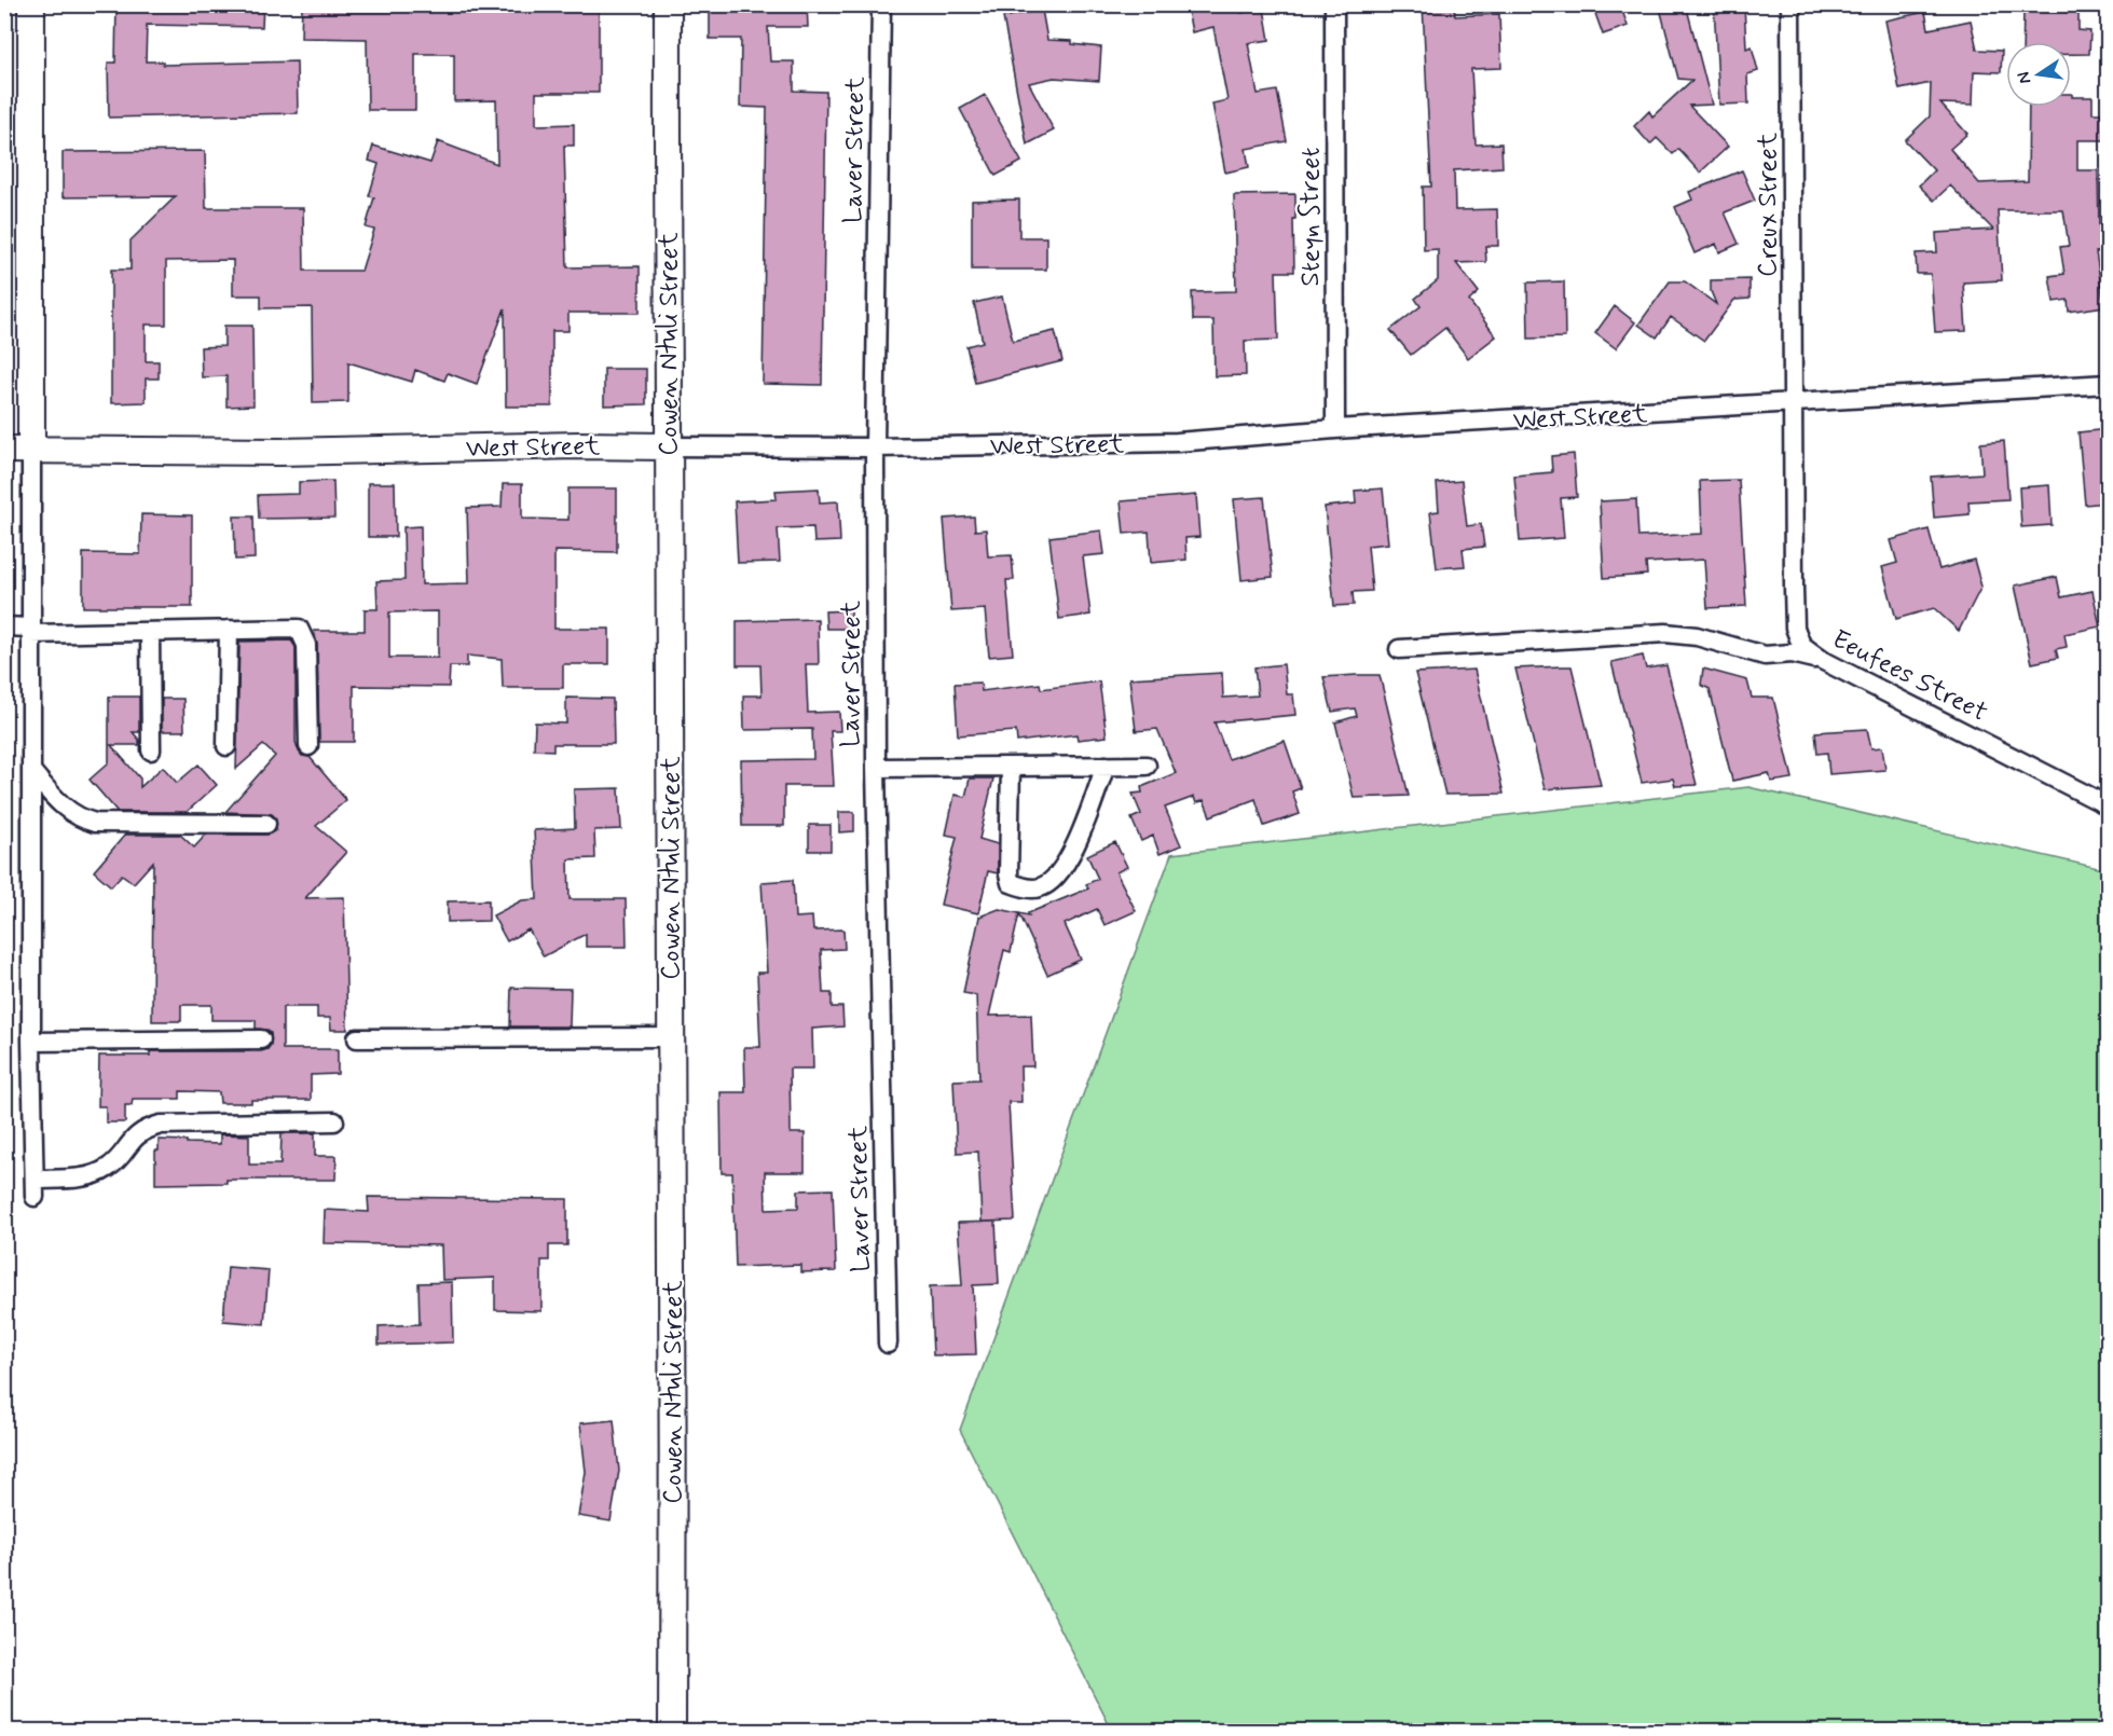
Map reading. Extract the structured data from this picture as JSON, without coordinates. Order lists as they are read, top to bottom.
{
  "streets": {
    "street": [
      "Laver Street",
      "Creux Street",
      "Steyn Street",
      "Cowen Ntuli Street",
      "West Street",
      "Eeufees Street"
    ]
  },
  "crossings": [
    ["Laver Street", "West Street"],
    ["Creux Street", "West Street"],
    ["Creux Street", "Eeufees Street"],
    ["Steyn Street", "West Street"],
    ["Cowen Ntuli Street", "West Street"],
    ["West Street", "Eeufees Street"]
  ],
  "north": "left"
}
